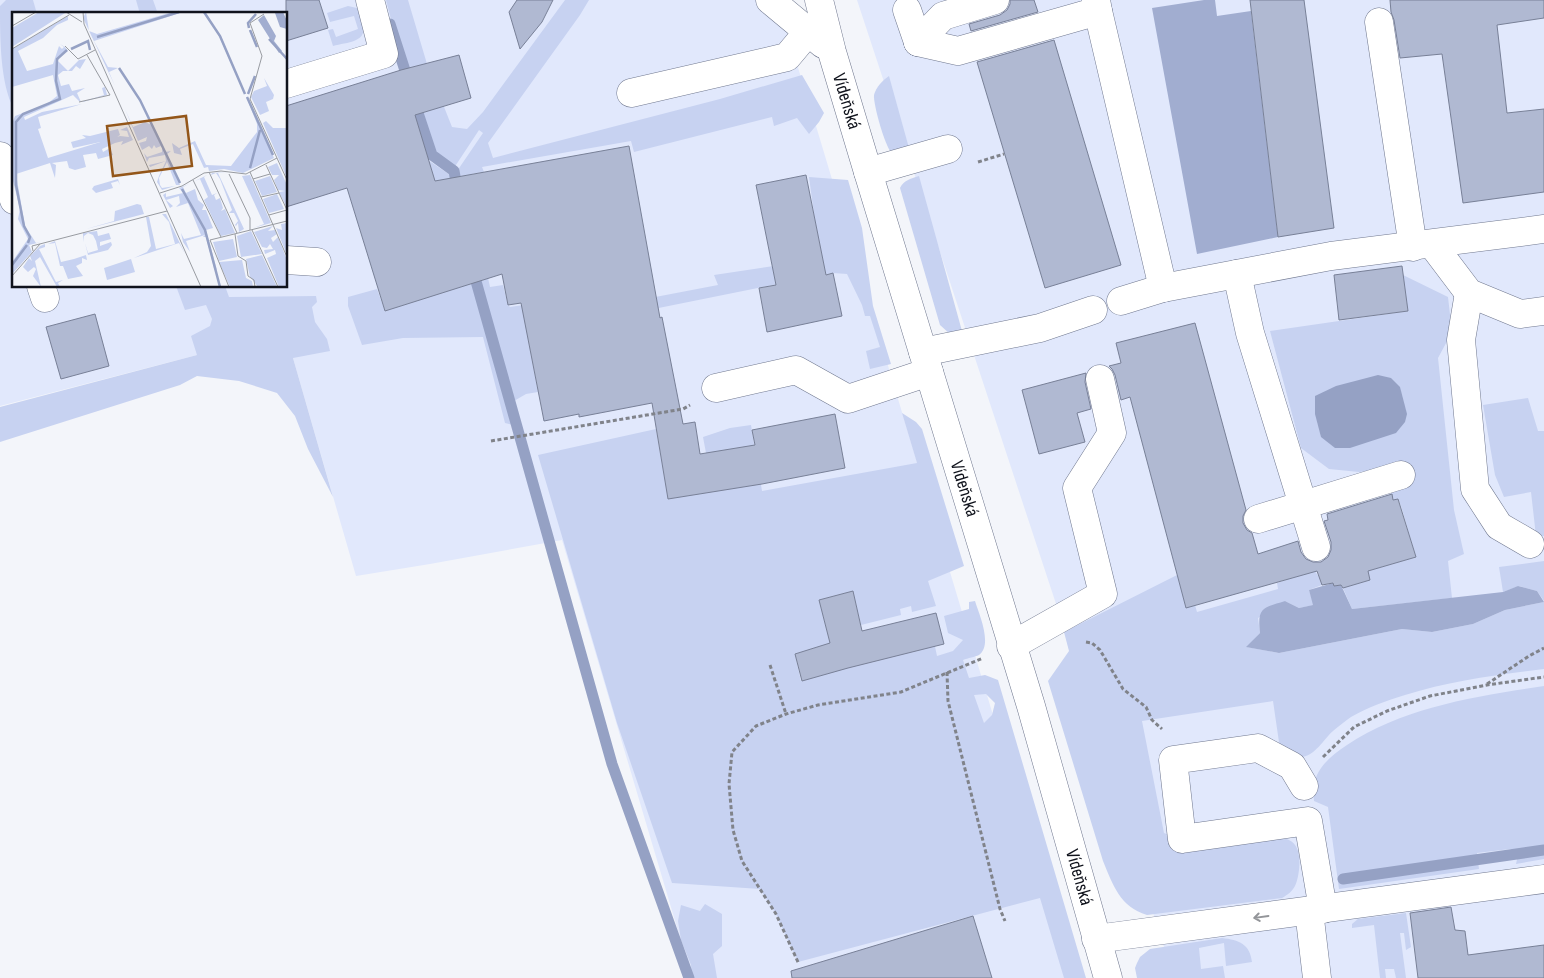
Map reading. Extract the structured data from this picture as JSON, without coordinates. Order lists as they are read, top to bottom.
{
  "streets": {
    "main road": ["Vídeňská"]
  }
}
